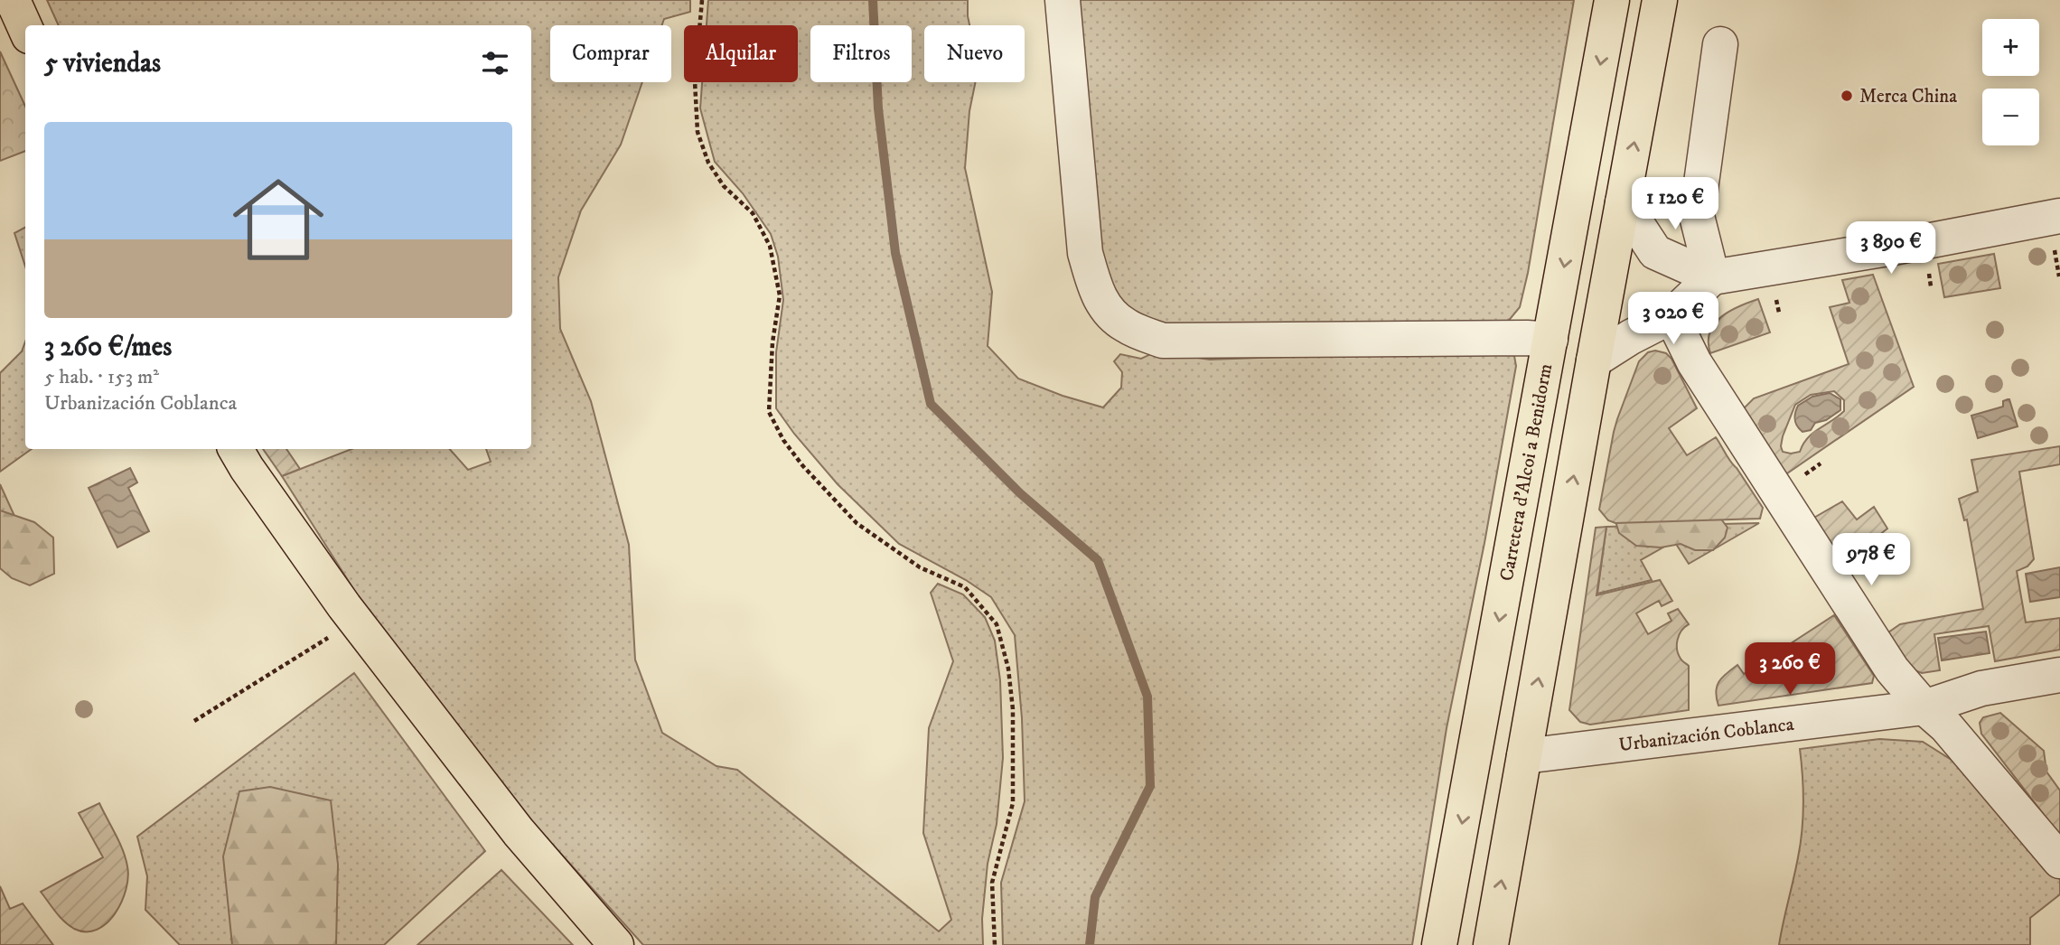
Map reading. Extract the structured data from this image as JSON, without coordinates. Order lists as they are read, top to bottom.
{
  "streets": {
    "main road": ["Carretera d'Alcoi a Benidorm"],
    "street": ["Urbanización Coblanca"]
  },
  "places": ["Merca China"],
  "page": {
    "map_buttons": ["+", "−"],
    "chip": [
      "Comprar",
      "Alquilar",
      "Filtros",
      "Nuevo"
    ],
    "heading": "5 viviendas",
    "list": [
      {
        "name": "3 260 €/mes",
        "note": "5 hab. · 153 m² · Urbanización Coblanca"
      }
    ],
    "price": [
      "1 120 €",
      "3 890 €",
      "3 020 €",
      "978 €",
      "3 260 €"
    ]
  }
}
